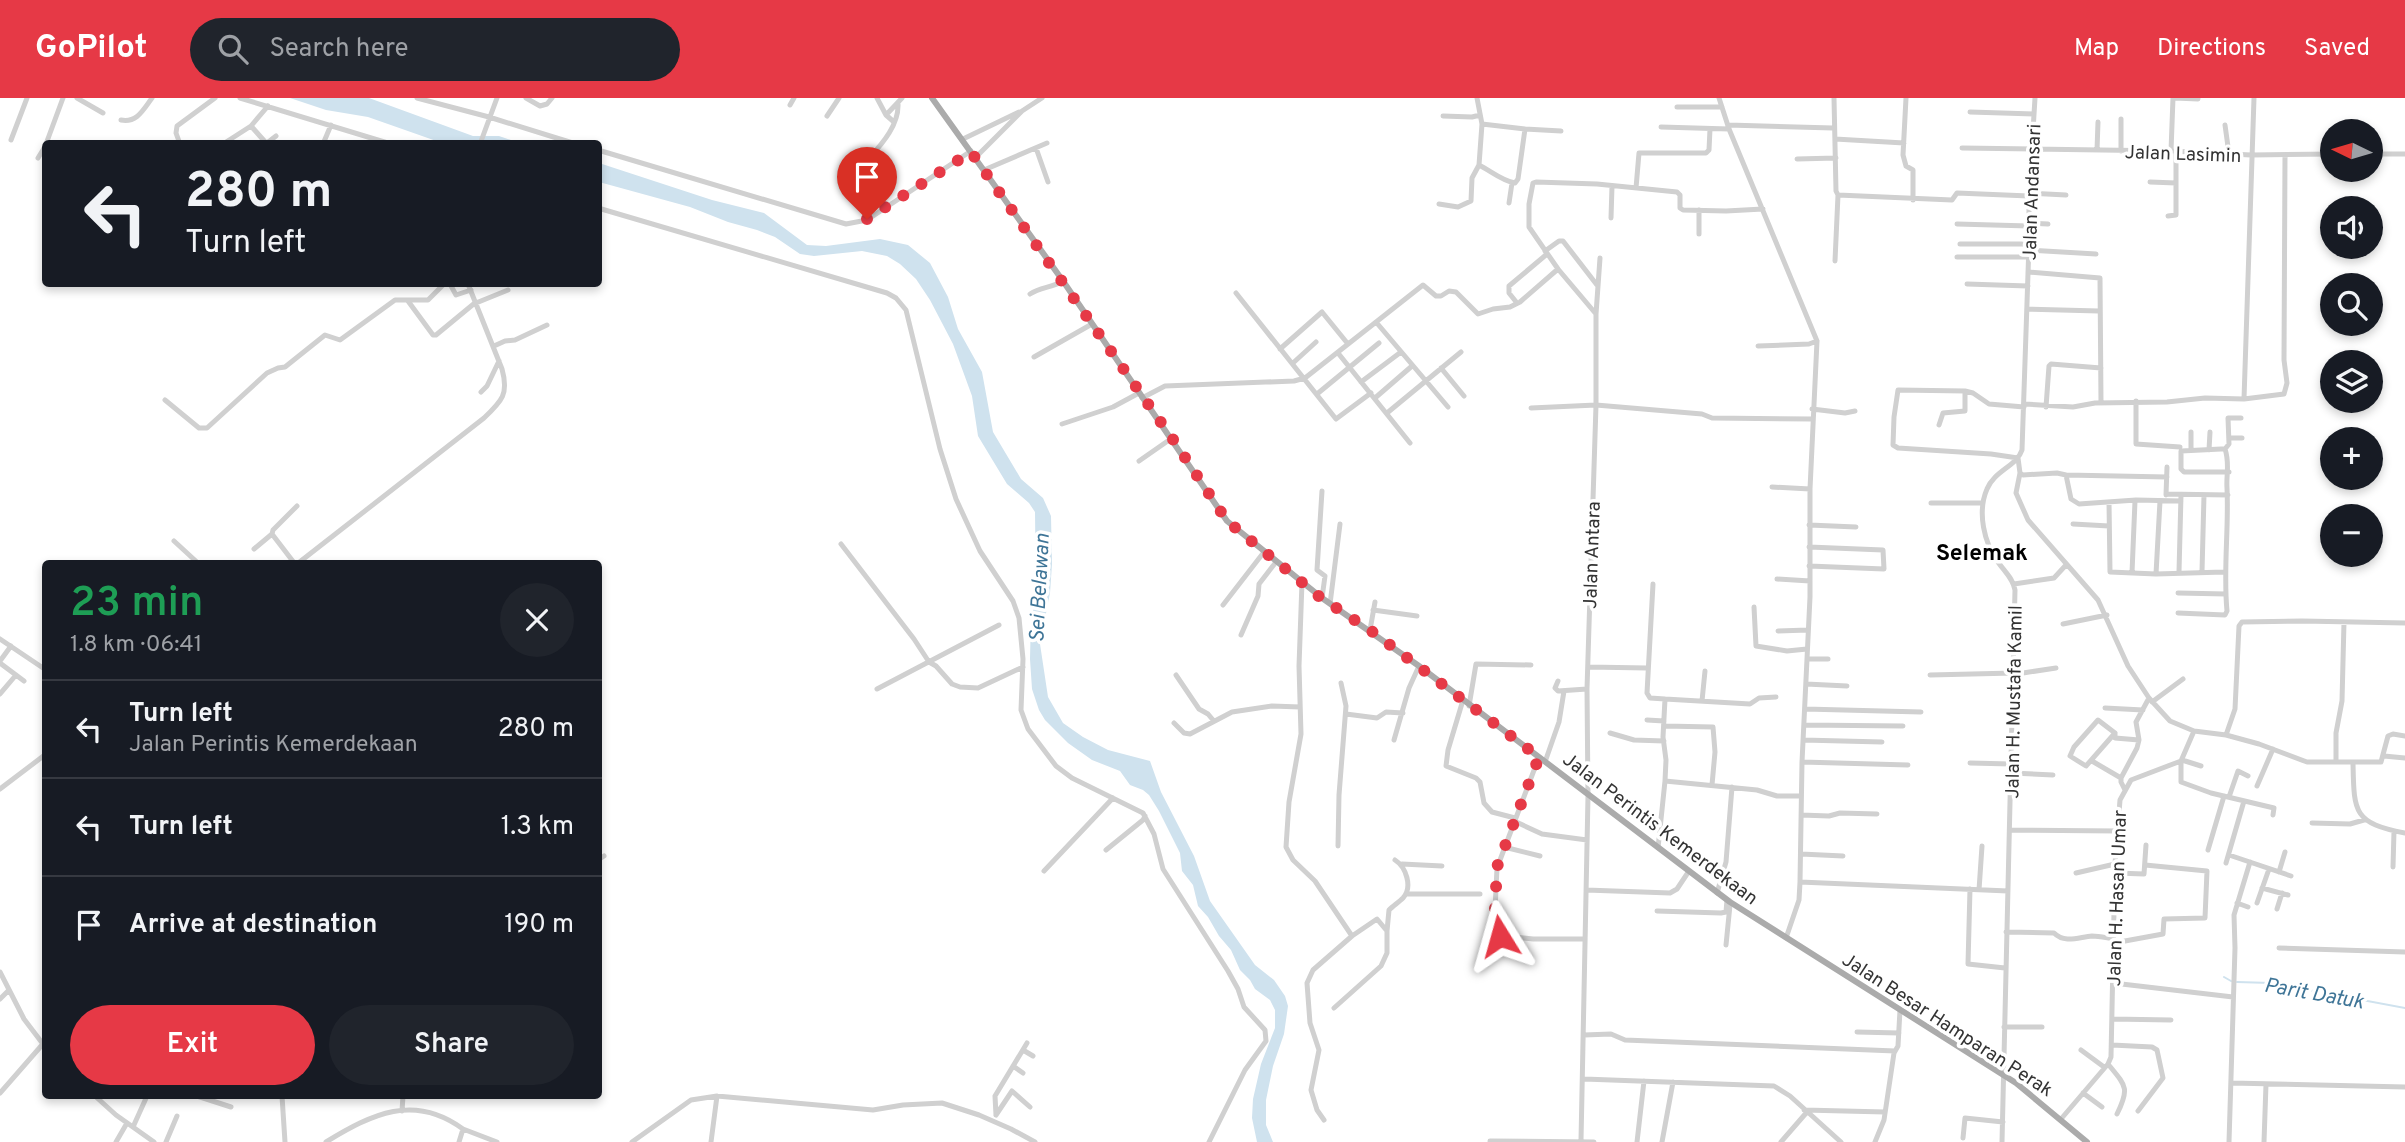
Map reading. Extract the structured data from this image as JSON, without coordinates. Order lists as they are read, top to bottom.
{
  "streets": {
    "main road": ["Jalan Perintis Kemerdekaan", "Jalan Besar Hamparan Perak"],
    "street": [
      "Jalan Lasimin",
      "Jalan Andansari",
      "Jalan Antara",
      "Jalan H. Mustafa Kamil",
      "Jalan H. Hasan Umar"
    ]
  },
  "crossings": [
    ["Jalan Lasimin", "Jalan Andansari"],
    ["Jalan Antara", "Jalan Perintis Kemerdekaan"],
    ["Jalan H. Mustafa Kamil", "Jalan Besar Hamparan Perak"],
    ["Jalan Perintis Kemerdekaan", "Jalan Besar Hamparan Perak"],
    ["Jalan H. Hasan Umar", "Jalan Besar Hamparan Perak"]
  ],
  "districts": ["Selemak"],
  "water": ["Sei Belawan", "Parit Datuk"],
  "north": "left",
  "page": {
    "header": "GoPilot",
    "search": "Search here",
    "nav": ["Map", "Directions", "Saved"],
    "map_buttons": ["+", "−"],
    "turn": ["280 m", "Turn left"],
    "heading": ["23 min", "1.8 km · 06:41"],
    "list": [
      {
        "name": "Turn left",
        "note": "Jalan Perintis Kemerdekaan",
        "value": "280 m"
      },
      {
        "name": "Turn left",
        "value": "1.3 km"
      },
      {
        "name": "Arrive at destination",
        "value": "190 m"
      }
    ],
    "buttons": ["Exit", "Share"]
  }
}
